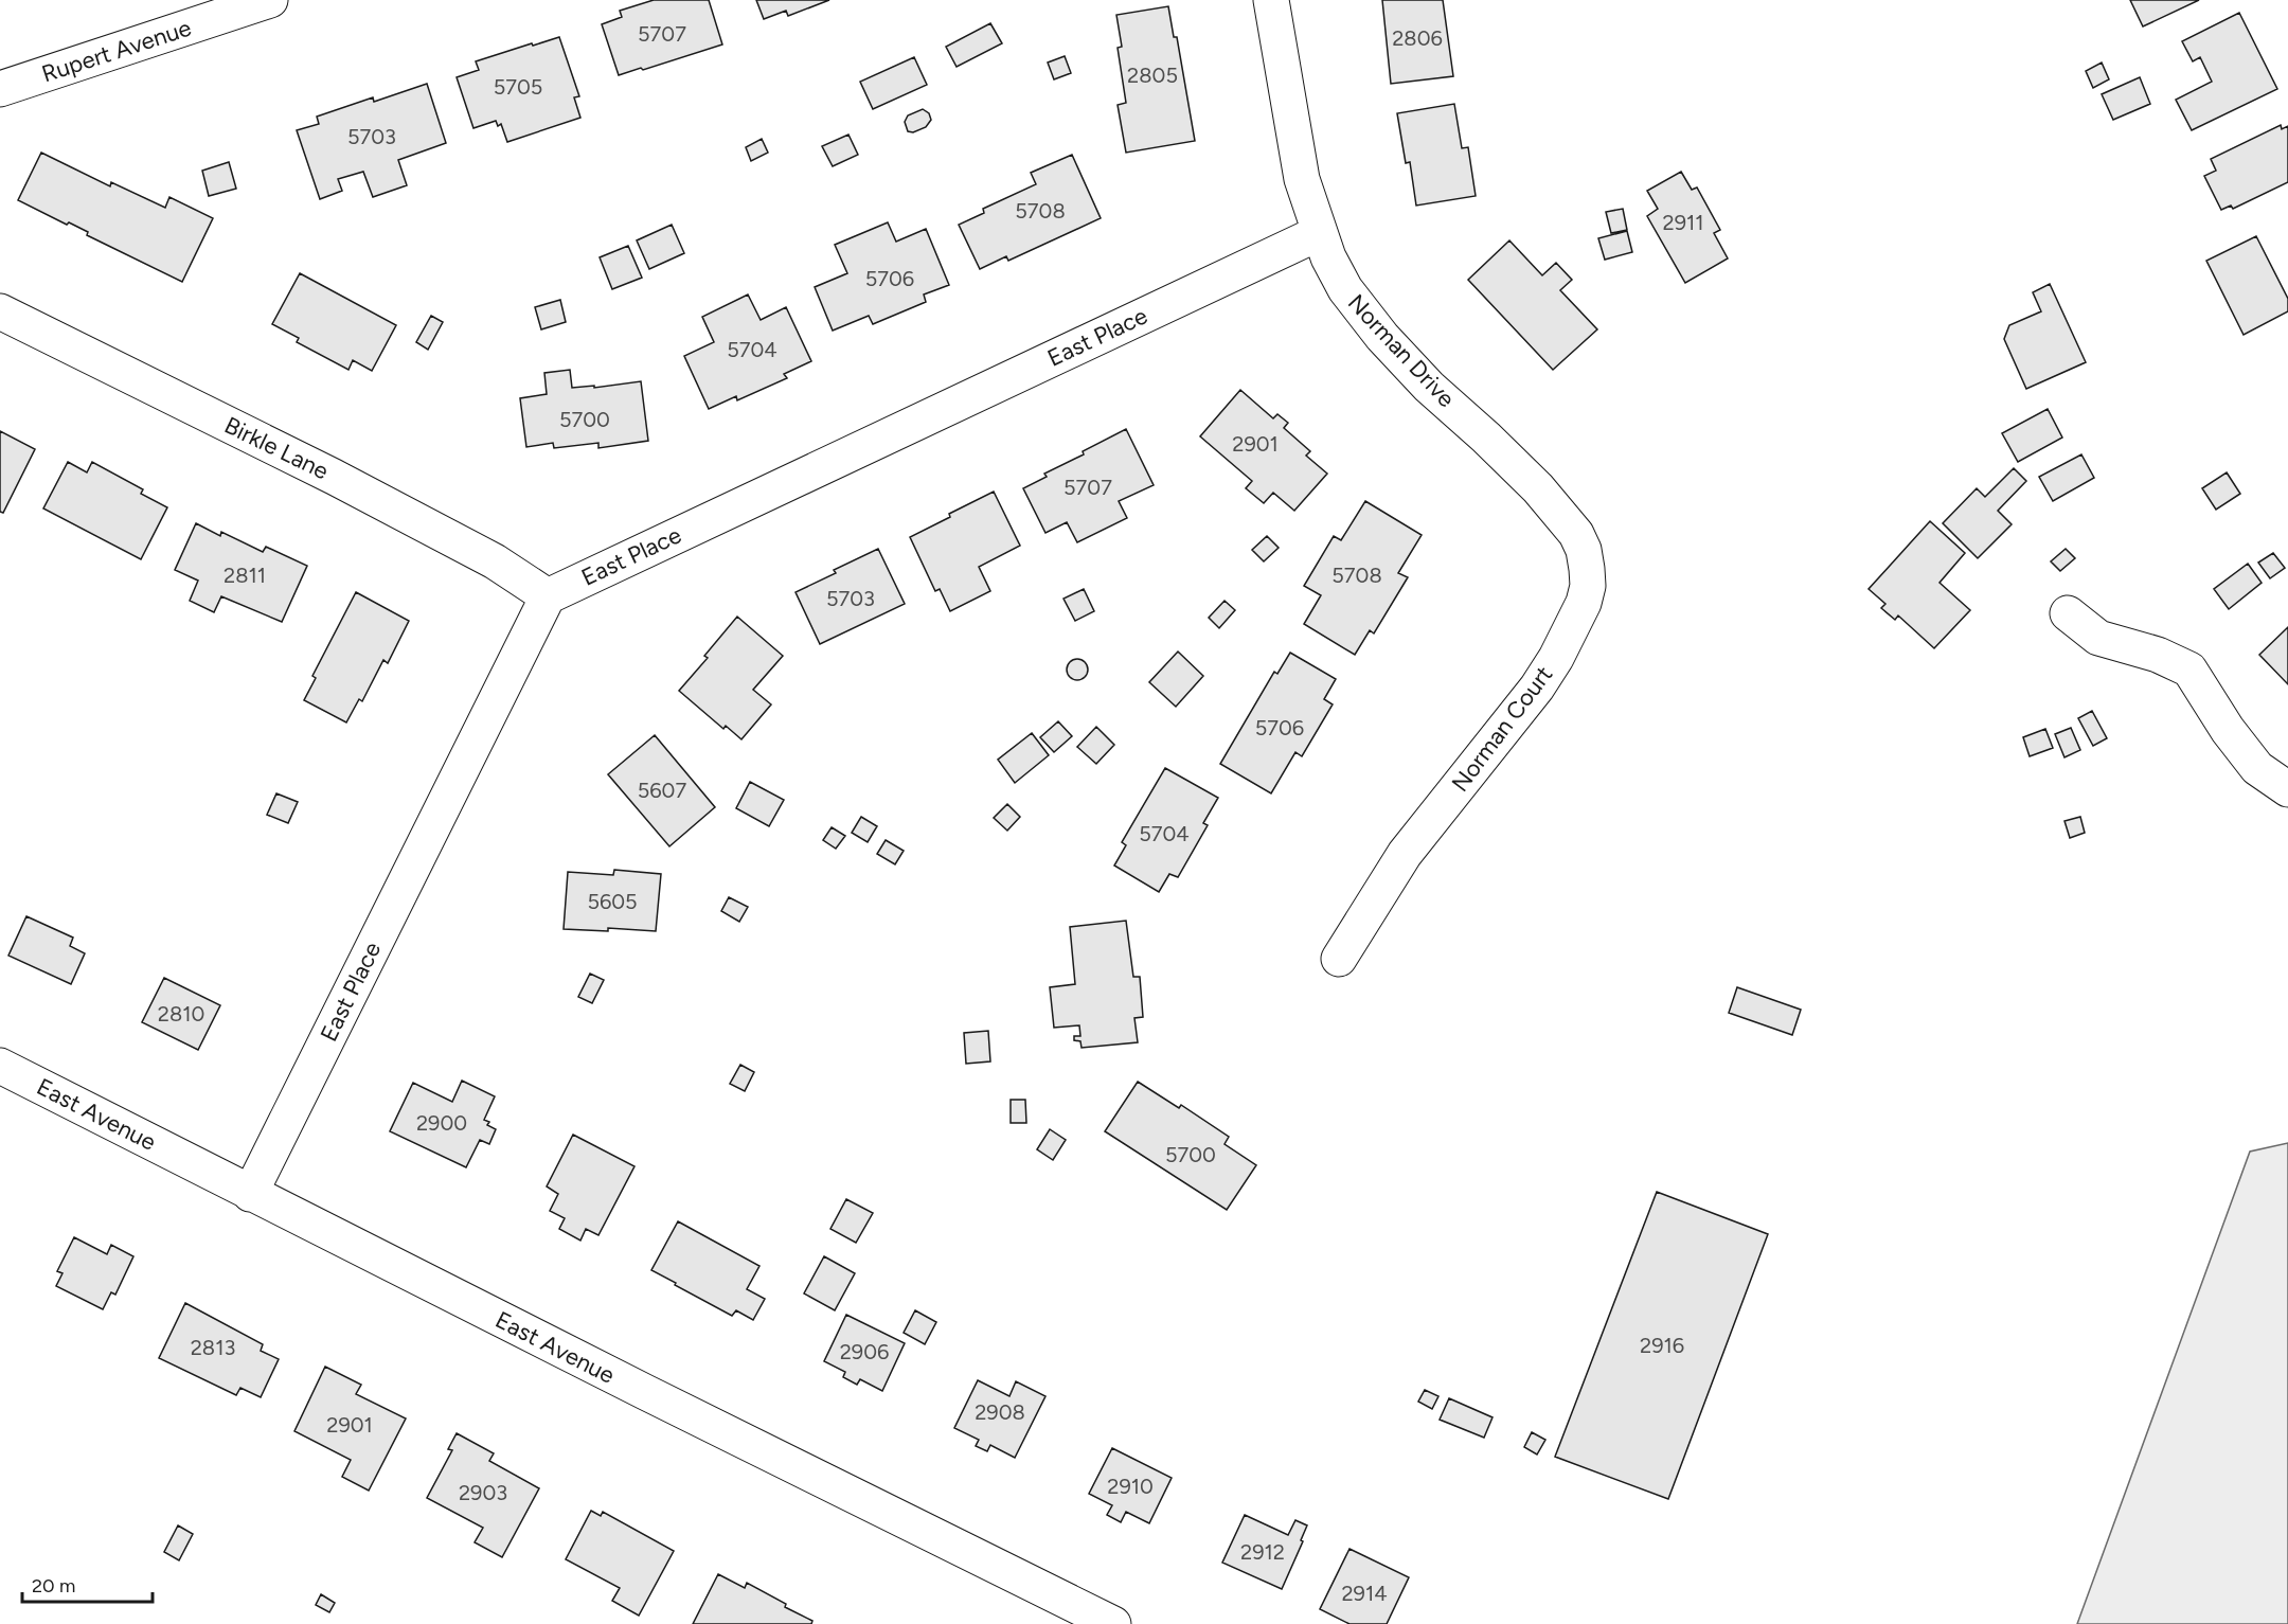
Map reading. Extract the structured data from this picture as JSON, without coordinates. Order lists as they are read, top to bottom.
{
  "streets": {
    "street": [
      "Rupert Avenue",
      "East Place",
      "Norman Drive",
      "Birkle Lane",
      "Norman Court",
      "East Avenue"
    ]
  },
  "crossings": [
    ["East Place", "Norman Drive"],
    ["East Place", "Birkle Lane"],
    ["East Place", "East Avenue"],
    ["Norman Drive", "Norman Court"]
  ],
  "house_numbers": [
    "5707",
    "2806",
    "2805",
    "5705",
    "5703",
    "5708",
    "2911",
    "5706",
    "5704",
    "5700",
    "2901",
    "5707",
    "2811",
    "5708",
    "5703",
    "5706",
    "5607",
    "5704",
    "5605",
    "2810",
    "2900",
    "5700",
    "2916",
    "2813",
    "2906",
    "2908",
    "2901",
    "2910",
    "2903",
    "2912",
    "2914"
  ],
  "scale_bar": "20 m"
}
